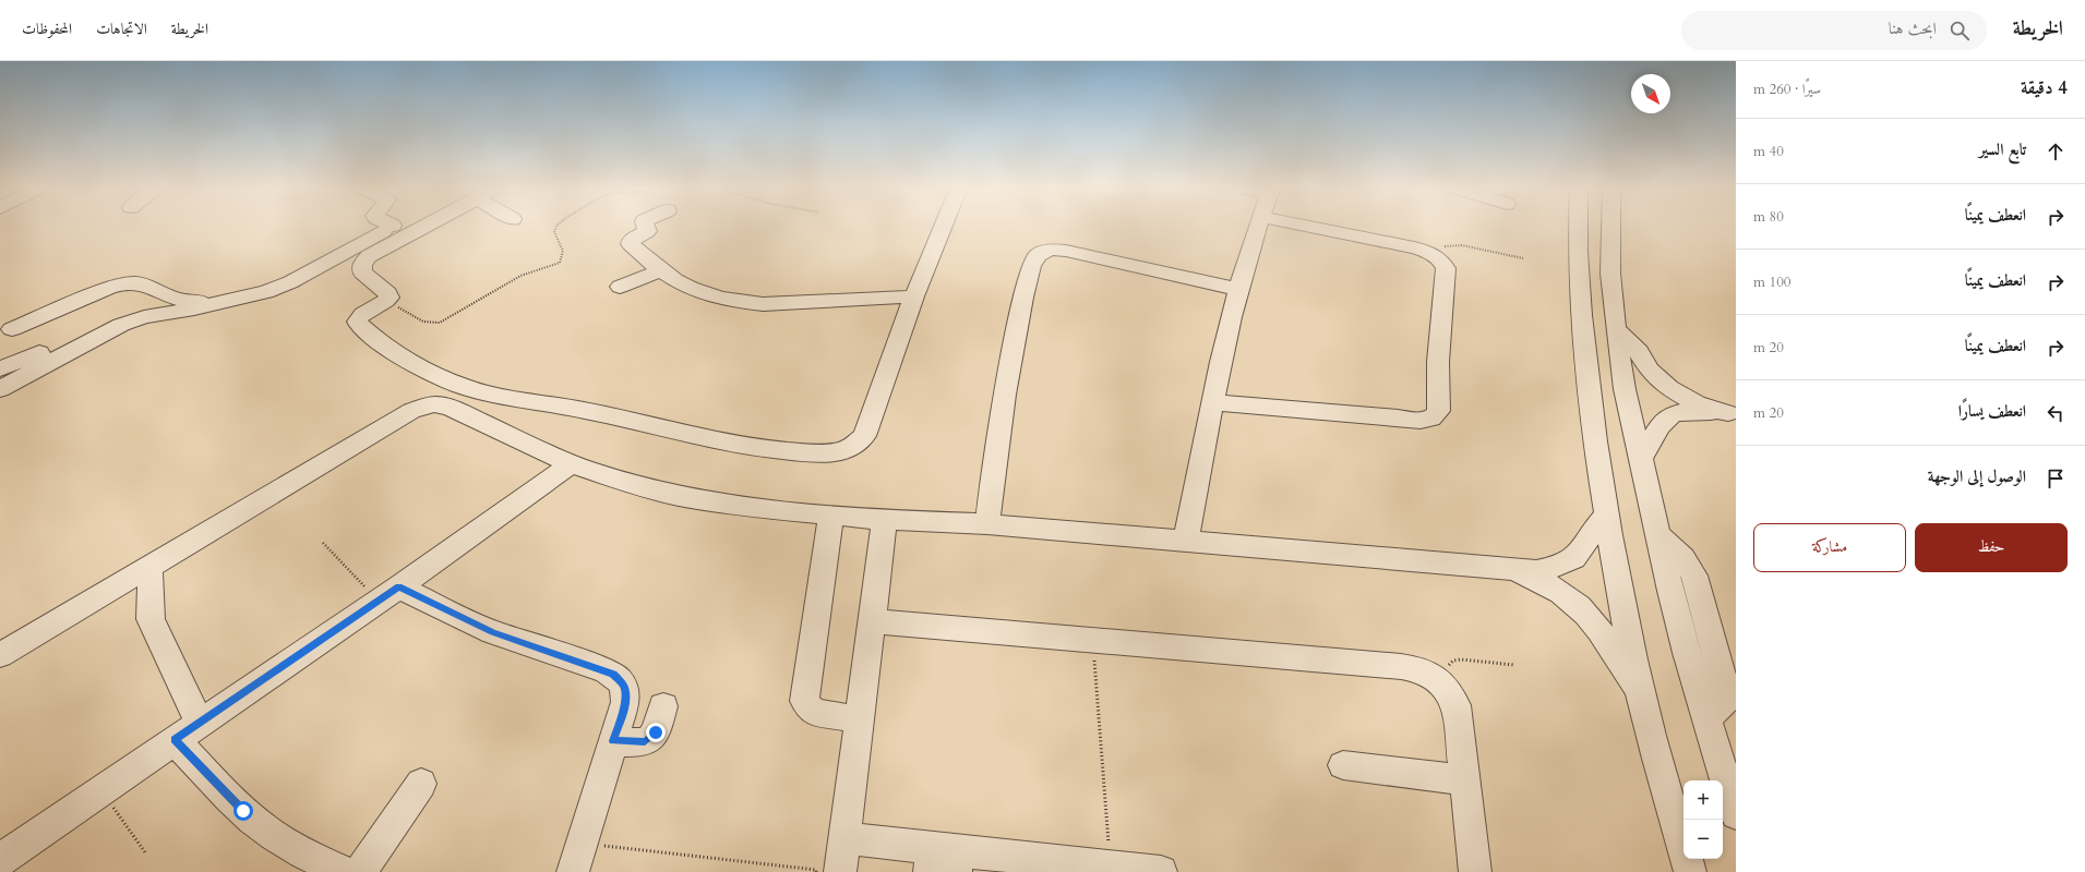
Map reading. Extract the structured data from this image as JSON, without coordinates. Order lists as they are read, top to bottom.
{
  "north": "bottom right",
  "page": {
    "header": "الخريطة",
    "search": "ابحث هنا",
    "nav": ["الخريطة", "الاتجاهات", "المحفوظات"],
    "heading": ["4 دقيقة", "سيرًا · 260 m"],
    "list": [
      ["تابع السير", "40 m"],
      ["انعطف يمينًا", "80 m"],
      ["انعطف يمينًا", "100 m"],
      ["انعطف يمينًا", "20 m"],
      ["انعطف يسارًا", "20 m"],
      "الوصول إلى الوجهة"
    ],
    "buttons": ["حفظ", "مشاركة"],
    "map_buttons": ["+", "−"]
  }
}
